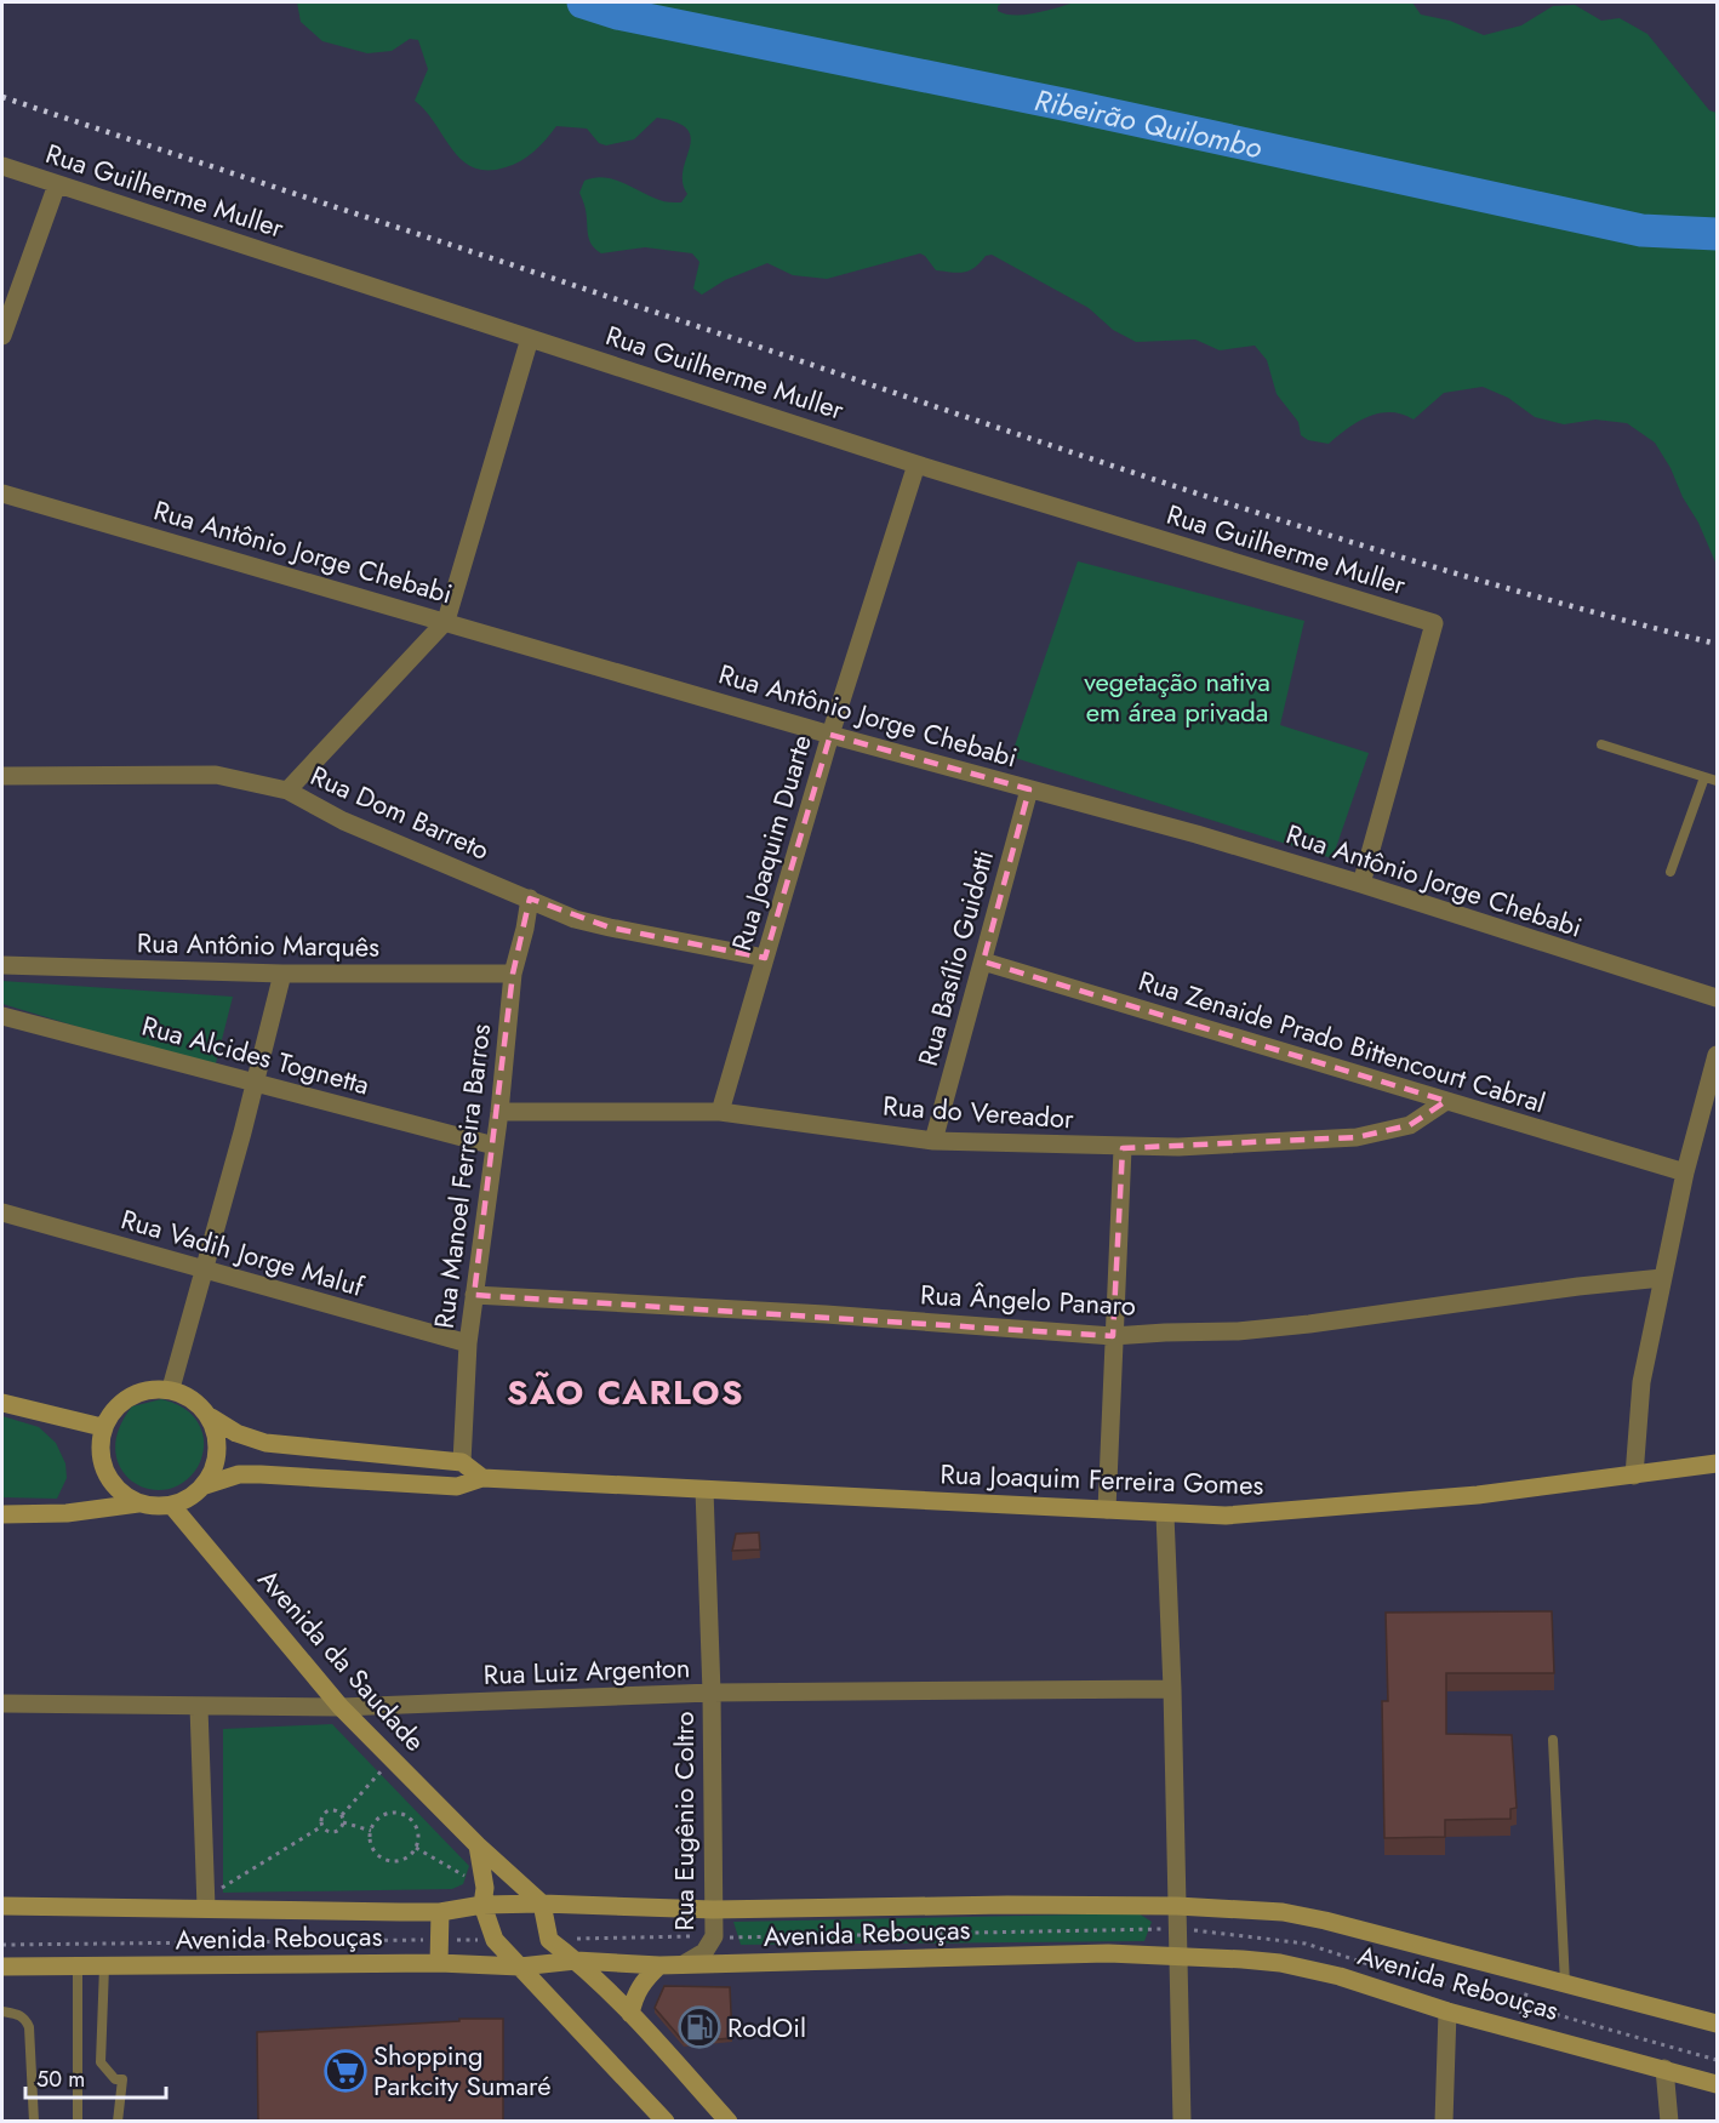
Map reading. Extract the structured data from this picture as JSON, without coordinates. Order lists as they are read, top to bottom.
{
  "streets": {
    "street": [
      "Rua Guilherme Muller",
      "Rua Antônio Jorge Chebabi",
      "Rua Dom Barreto",
      "Rua Joaquim Duarte",
      "Rua Antônio Marquês",
      "Rua Basílio Guidotti",
      "Rua Zenaide Prado Bittencourt Cabral",
      "Rua Alcides Tognetta",
      "Rua do Vereador",
      "Rua Manoel Ferreira Barros",
      "Rua Vadih Jorge Maluf",
      "Rua Ângelo Panaro",
      "Rua Joaquim Ferreira Gomes",
      "Avenida da Saudade",
      "Rua Luiz Argenton",
      "Rua Eugênio Coltro",
      "Avenida Rebouças"
    ]
  },
  "crossings": [
    ["Rua Guilherme Muller", "Rua Antônio Jorge Chebabi"],
    ["Rua Guilherme Muller", "Rua Joaquim Duarte"],
    ["Rua Antônio Jorge Chebabi", "Rua Joaquim Duarte"],
    ["Rua Antônio Jorge Chebabi", "Rua Basílio Guidotti"],
    ["Rua Dom Barreto", "Rua Joaquim Duarte"],
    ["Rua Dom Barreto", "Rua Manoel Ferreira Barros"],
    ["Rua Joaquim Duarte", "Rua do Vereador"],
    ["Rua Antônio Marquês", "Rua Manoel Ferreira Barros"],
    ["Rua Basílio Guidotti", "Rua Zenaide Prado Bittencourt Cabral"],
    ["Rua Basílio Guidotti", "Rua do Vereador"],
    ["Rua Zenaide Prado Bittencourt Cabral", "Rua do Vereador"],
    ["Rua Alcides Tognetta", "Rua Manoel Ferreira Barros"],
    ["Rua do Vereador", "Rua Manoel Ferreira Barros"],
    ["Rua Manoel Ferreira Barros", "Rua Vadih Jorge Maluf"],
    ["Rua Manoel Ferreira Barros", "Rua Ângelo Panaro"],
    ["Rua Joaquim Ferreira Gomes", "Avenida da Saudade"],
    ["Rua Joaquim Ferreira Gomes", "Rua Eugênio Coltro"],
    ["Avenida da Saudade", "Rua Luiz Argenton"],
    ["Avenida da Saudade", "Avenida Rebouças"],
    ["Rua Luiz Argenton", "Rua Eugênio Coltro"],
    ["Rua Eugênio Coltro", "Avenida Rebouças"]
  ],
  "districts": ["SÃO CARLOS"],
  "water": ["Ribeirão Quilombo"],
  "parks": ["vegetação nativa em área privada"],
  "places": {
    "fuel station": ["RodOil"],
    "supermarket": ["Shopping Parkcity Sumaré"]
  },
  "scale_bar": "50 m"
}
